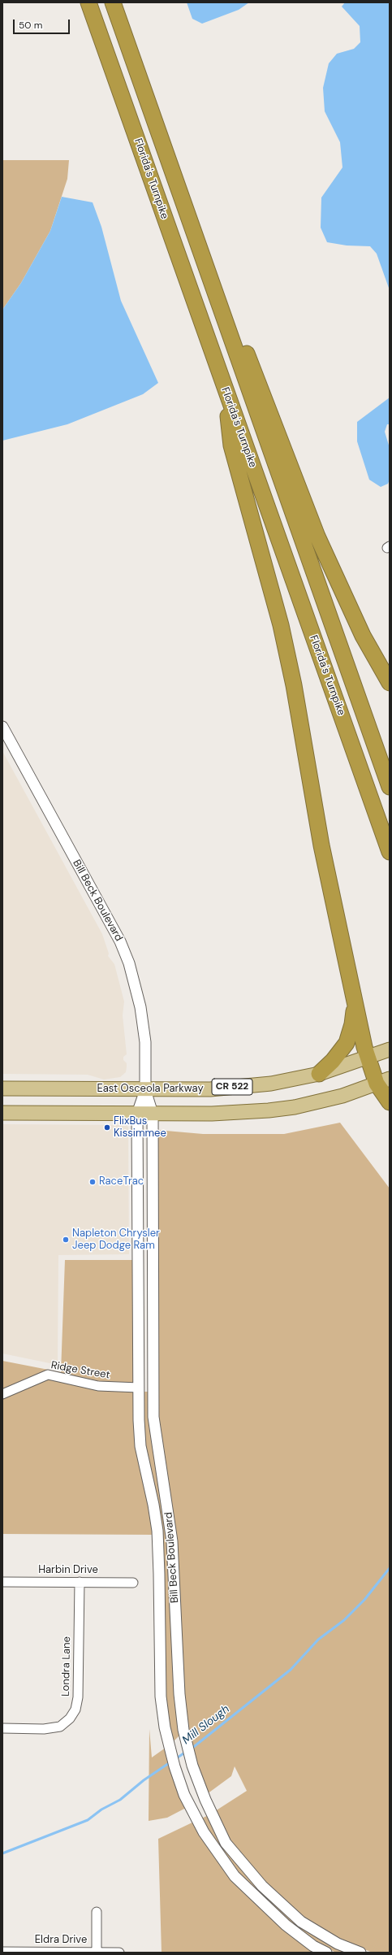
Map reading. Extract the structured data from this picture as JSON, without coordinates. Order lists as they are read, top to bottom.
{
  "streets": {
    "highway": ["Florida's Turnpike"],
    "main road": ["CR 522", "East Osceola Parkway"],
    "street": [
      "Bill Beck Boulevard",
      "Ridge Street",
      "Harbin Drive",
      "Londra Lane",
      "Eldra Drive"
    ]
  },
  "crossings": [
    ["Bill Beck Boulevard", "East Osceola Parkway"],
    ["Bill Beck Boulevard", "Ridge Street"],
    ["Harbin Drive", "Londra Lane"]
  ],
  "water": ["Mill Slough"],
  "places": ["FlixBus Kissimmee", "RaceTrac", "Napleton Chrysler Jeep Dodge Ram"],
  "scale_bar": "50 m"
}
